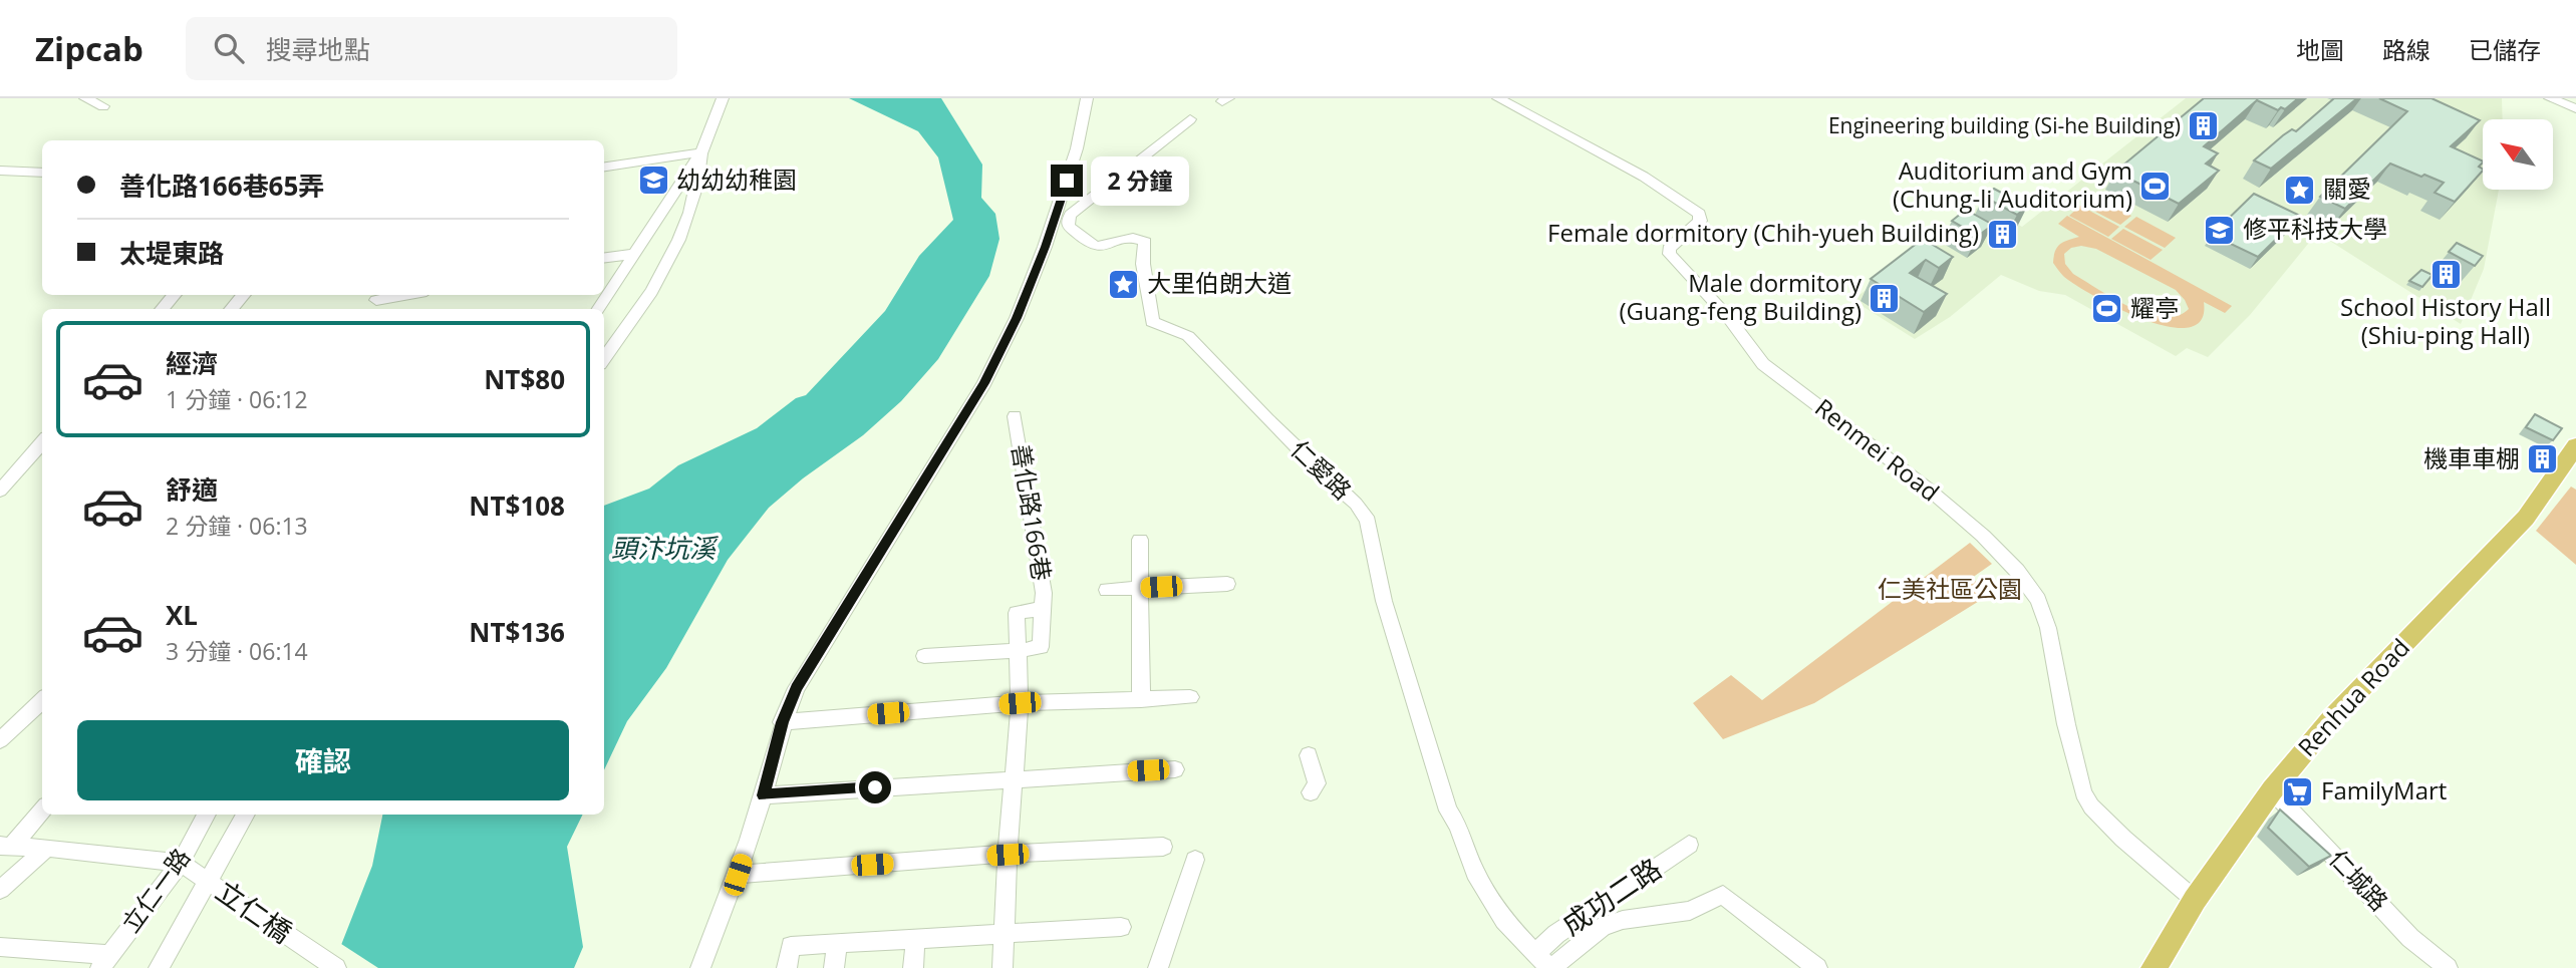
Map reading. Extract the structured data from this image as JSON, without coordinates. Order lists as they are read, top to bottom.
{
  "streets": {
    "main road": ["Renhua Road"],
    "street": [
      "Renmei Road",
      "仁愛路",
      "善化路166巷",
      "仁城路",
      "立仁一路",
      "成功二路",
      "立仁橋"
    ]
  },
  "crossings": [
    ["Renmei Road", "Renhua Road"],
    ["仁愛路", "成功二路"],
    ["Renhua Road", "仁城路"],
    ["立仁一路", "立仁橋"]
  ],
  "water": ["頭汴坑溪"],
  "parks": ["仁美社區公園"],
  "places": {
    "building": [
      "Engineering building (Si-he Building)",
      "Female dormitory (Chih-yueh Building)",
      "School History Hall (Shiu-ping Hall)",
      "Male dormitory (Guang-feng Building)",
      "機車車棚"
    ],
    "school or university": ["幼幼幼稚園", "修平科技大學"],
    "sports": ["Auditorium and Gym (Chung-li Auditorium)", "耀亭"],
    "place": ["關愛", "大里伯朗大道"],
    "supermarket": ["FamilyMart"]
  },
  "north": "top left",
  "page": {
    "header": "Zipcab",
    "search": "搜尋地點",
    "nav": ["地圖", "路線", "已儲存"],
    "banner": ["善化路166巷65弄", "太堤東路"],
    "bubble": "2 分鐘",
    "list": [
      {
        "name": "經濟",
        "note": "1 分鐘 · 06:12",
        "value": "NT$80"
      },
      {
        "name": "舒適",
        "note": "2 分鐘 · 06:13",
        "value": "NT$108"
      },
      {
        "name": "XL",
        "note": "3 分鐘 · 06:14",
        "value": "NT$136"
      }
    ],
    "buttons": "確認"
  }
}
